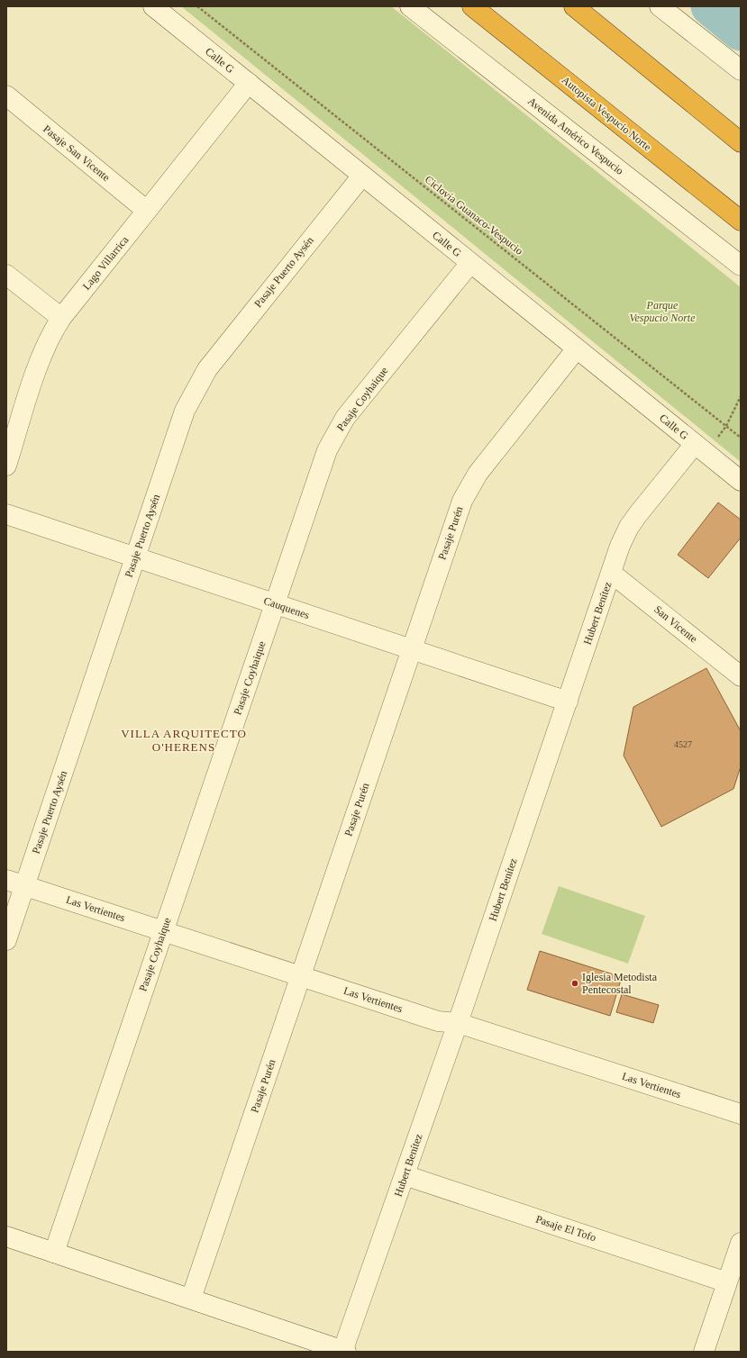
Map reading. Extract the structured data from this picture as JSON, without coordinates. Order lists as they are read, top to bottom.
{
  "streets": {
    "highway": ["Autopista Vespucio Norte"],
    "street": [
      "Calle G",
      "Avenida Américo Vespucio",
      "Pasaje San Vicente",
      "Lago Villarrica",
      "Pasaje Puerto Aysén",
      "Pasaje Coyhaique",
      "Pasaje Purén",
      "Cauquenes",
      "Hubert Benítez",
      "San Vicente",
      "Las Vertientes",
      "Pasaje El Tofo"
    ],
    "path": ["Ciclovía Guanaco-Vespucio"]
  },
  "crossings": [
    ["Calle G", "Lago Villarrica"],
    ["Calle G", "Pasaje Puerto Aysén"],
    ["Calle G", "Pasaje Coyhaique"],
    ["Calle G", "Pasaje Purén"],
    ["Calle G", "Hubert Benítez"],
    ["Pasaje San Vicente", "Lago Villarrica"],
    ["Pasaje Puerto Aysén", "Cauquenes"],
    ["Pasaje Puerto Aysén", "Las Vertientes"],
    ["Pasaje Coyhaique", "Cauquenes"],
    ["Pasaje Coyhaique", "Las Vertientes"],
    ["Pasaje Purén", "Cauquenes"],
    ["Pasaje Purén", "Las Vertientes"],
    ["Cauquenes", "Hubert Benítez"],
    ["Hubert Benítez", "San Vicente"],
    ["Hubert Benítez", "Las Vertientes"],
    ["Hubert Benítez", "Pasaje El Tofo"]
  ],
  "districts": ["VILLA ARQUITECTO O'HERENS"],
  "parks": ["Parque Vespucio Norte"],
  "places": ["Iglesia Metodista Pentecostal"],
  "house_numbers": ["4527"]
}
